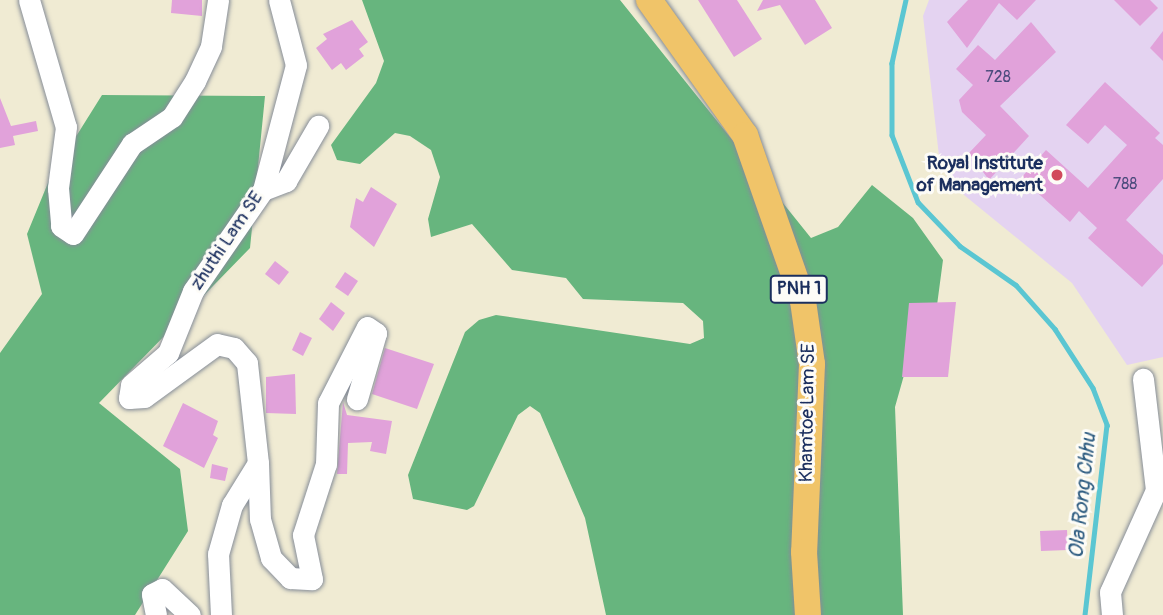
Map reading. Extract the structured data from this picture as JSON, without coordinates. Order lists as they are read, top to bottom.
{
  "streets": {
    "main road": ["PNH 1", "Khamtoe Lam SE"],
    "street": ["zhuthi Lam SE"]
  },
  "water": ["Ola Rong Chhu"],
  "places": ["Royal Institute of Management"],
  "house_numbers": ["728", "788"]
}
